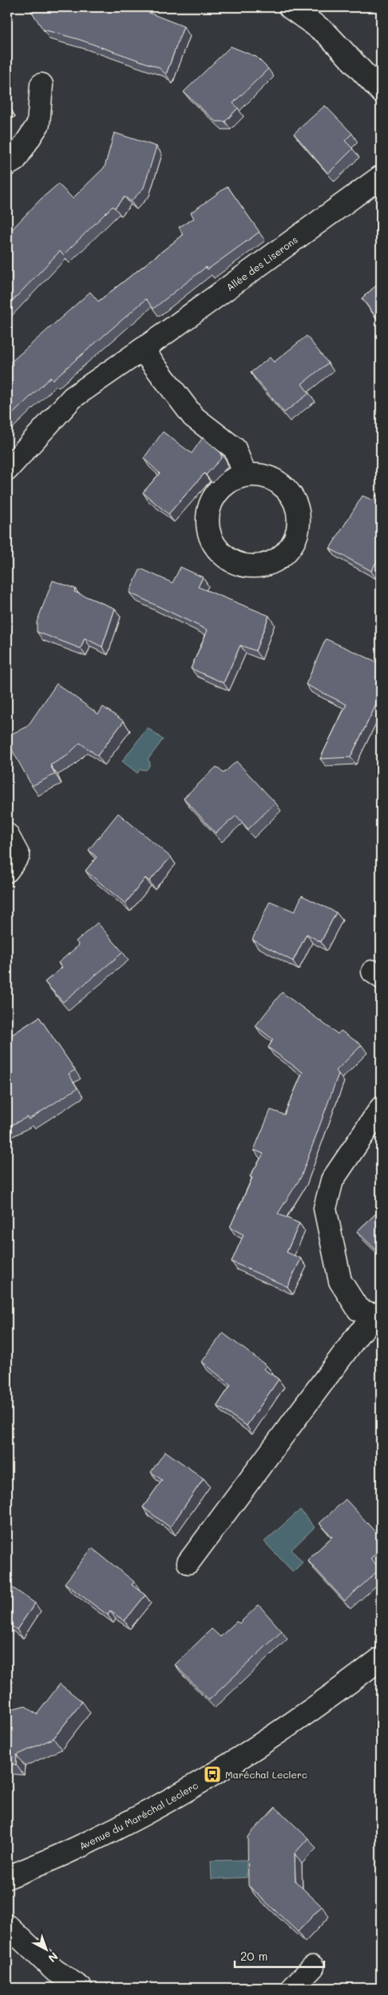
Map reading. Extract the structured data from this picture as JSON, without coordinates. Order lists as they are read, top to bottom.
{
  "streets": {
    "street": ["Allée des Liserons", "Avenue du Maréchal Leclerc"]
  },
  "places": {
    "bus stop": ["Maréchal Leclerc"]
  },
  "scale_bar": "20 m",
  "north": "bottom right"
}
